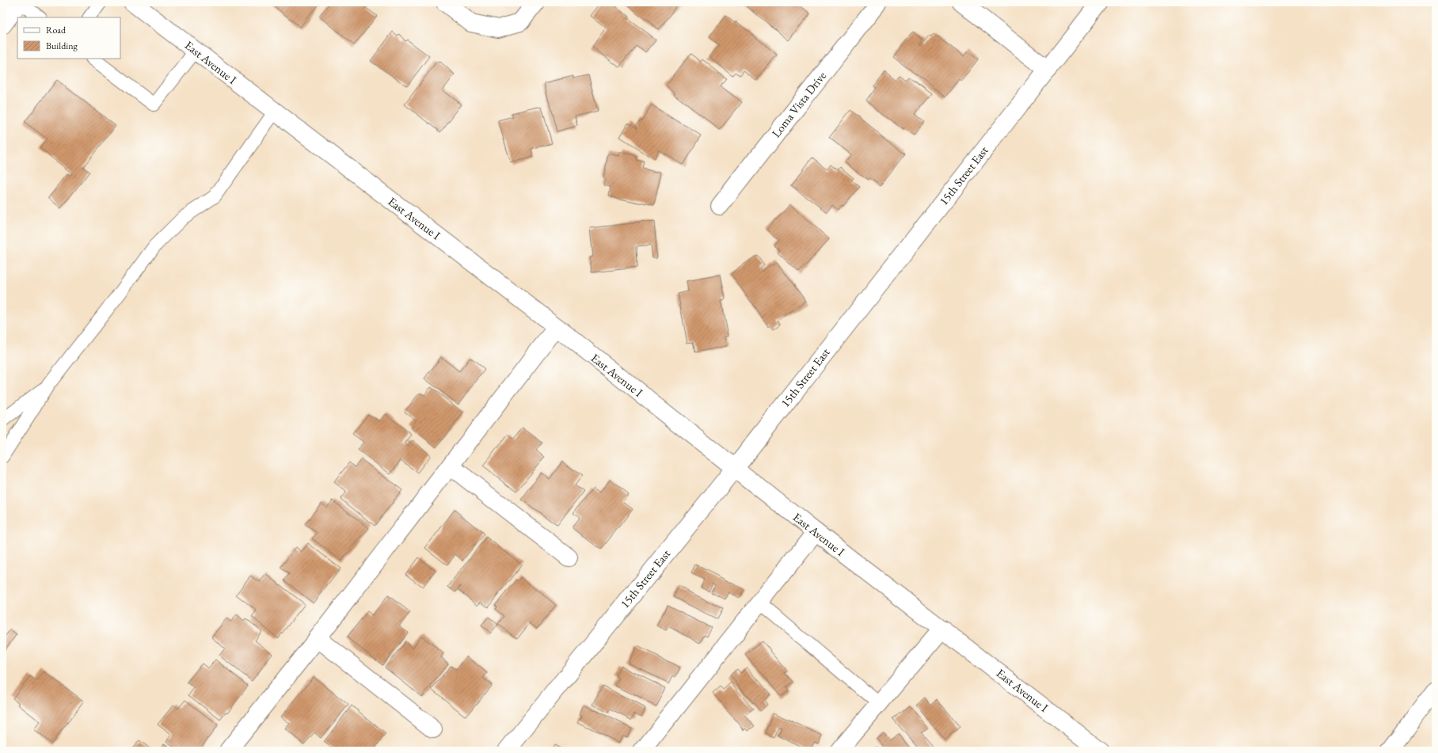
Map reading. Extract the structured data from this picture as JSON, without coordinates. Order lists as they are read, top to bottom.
{
  "streets": {
    "street": ["East Avenue I", "Loma Vista Drive", "15th Street East"]
  },
  "crossings": [
    ["East Avenue I", "15th Street East"]
  ],
  "legend": ["Road", "Building"]
}
